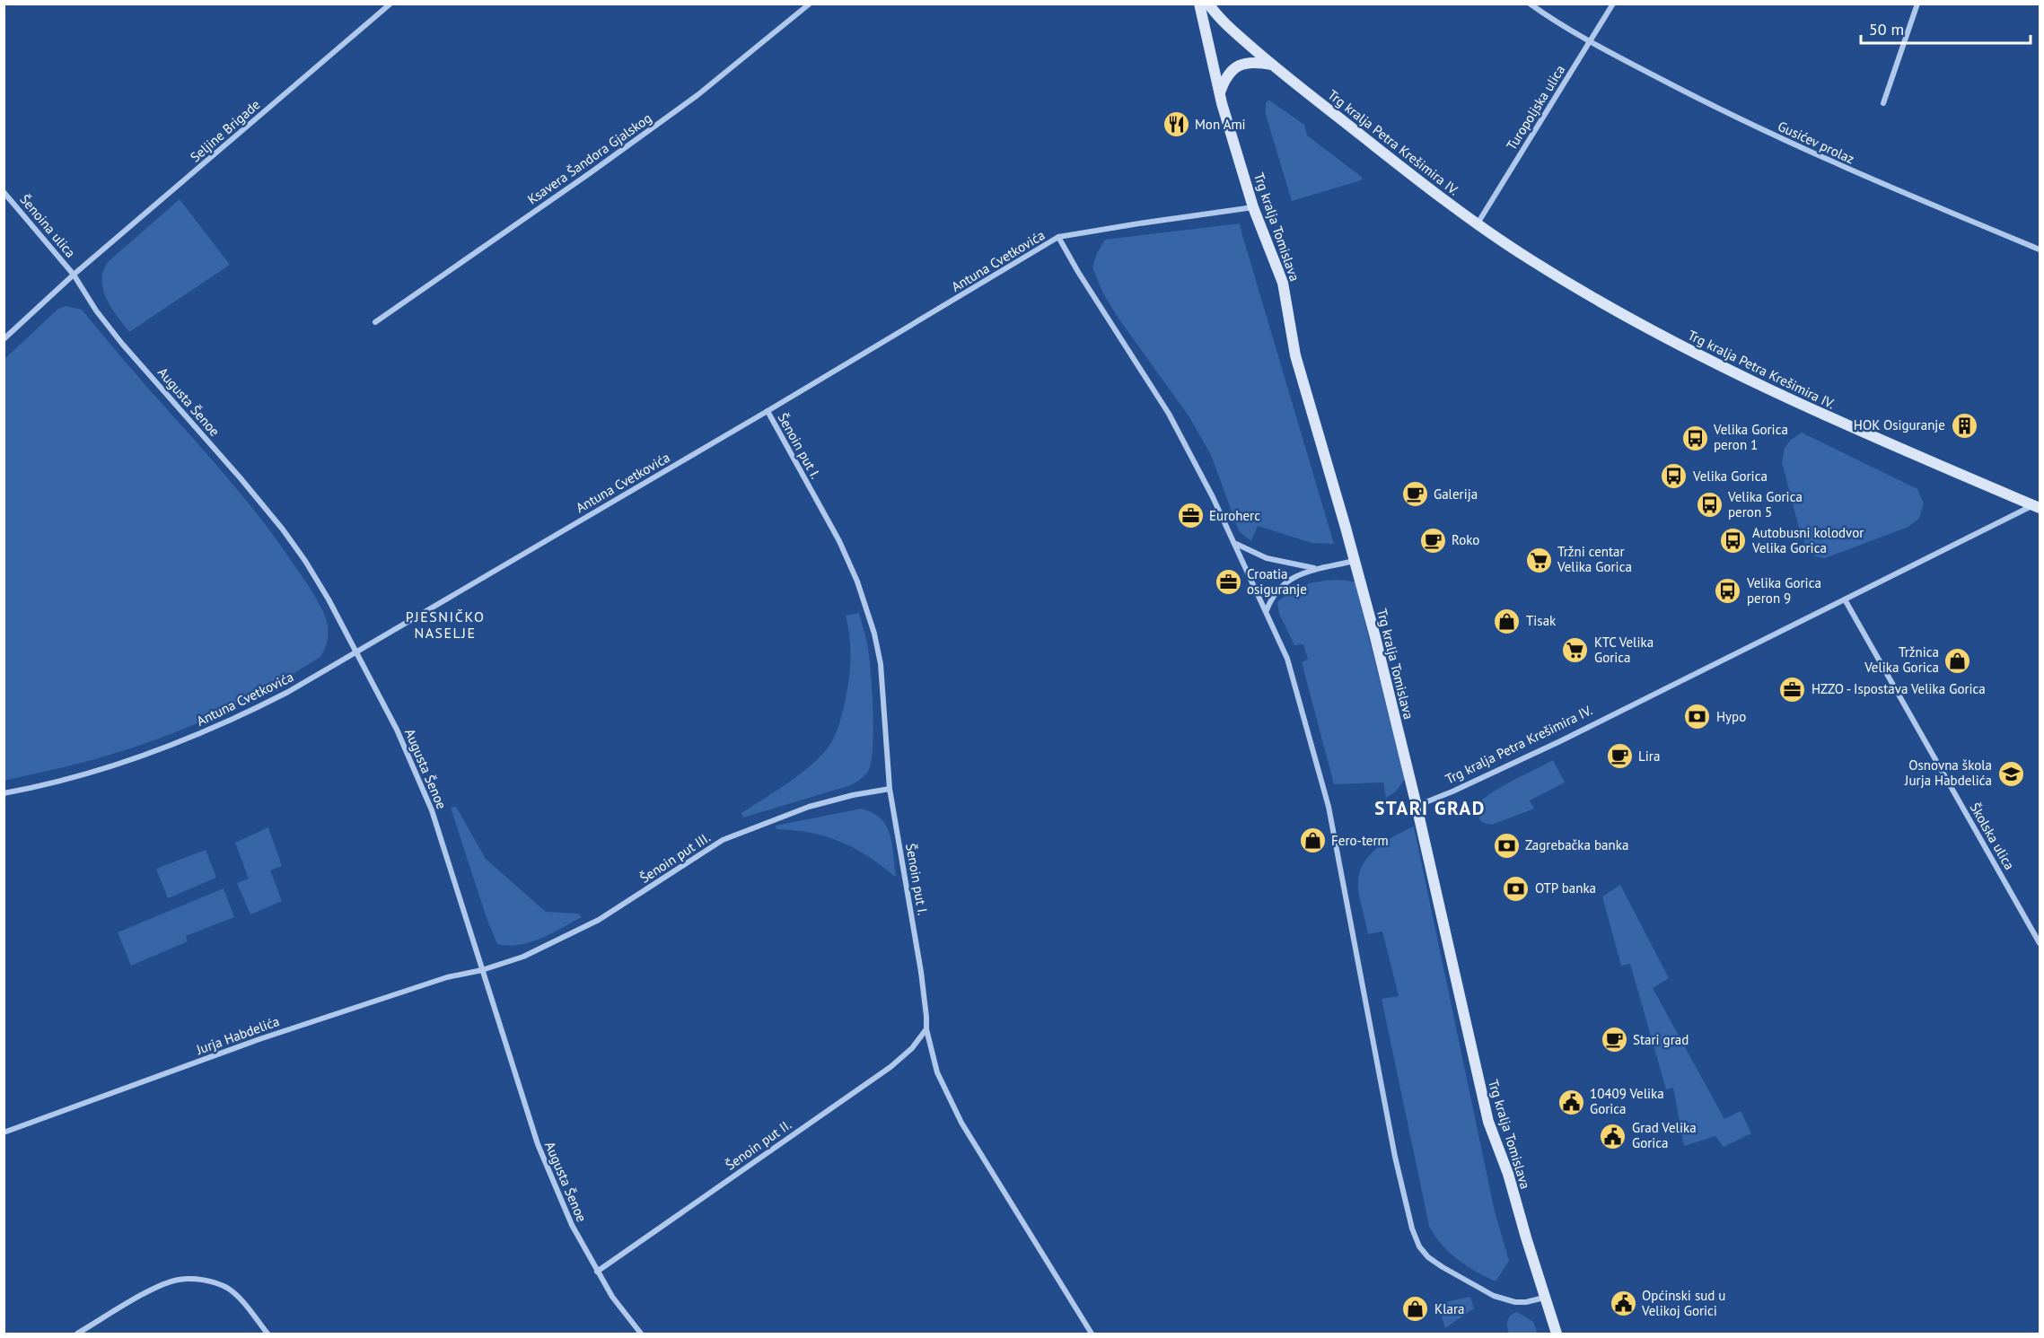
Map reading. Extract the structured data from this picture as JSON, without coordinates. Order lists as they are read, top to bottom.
{
  "streets": {
    "main road": ["Trg kralja Petra Krešimira IV.", "Trg kralja Tomislava"],
    "street": [
      "Turopoljska ulica",
      "Seljine Brigade",
      "Gusićev prolaz",
      "Ksavera Šandora Gjalskog",
      "Šenoina ulica",
      "Antuna Cvetkovića",
      "Augusta Šenoe",
      "Šenoin put I.",
      "Školska ulica",
      "Šenoin put III.",
      "Jurja Habdelića",
      "Šenoin put II."
    ]
  },
  "crossings": [
    ["Turopoljska ulica", "Trg kralja Petra Krešimira IV."],
    ["Turopoljska ulica", "Gusićev prolaz"],
    ["Seljine Brigade", "Šenoina ulica"],
    ["Seljine Brigade", "Augusta Šenoe"],
    ["Trg kralja Petra Krešimira IV.", "Trg kralja Tomislava"],
    ["Trg kralja Petra Krešimira IV.", "Školska ulica"],
    ["Šenoina ulica", "Augusta Šenoe"],
    ["Trg kralja Tomislava", "Antuna Cvetkovića"],
    ["Antuna Cvetkovića", "Augusta Šenoe"],
    ["Antuna Cvetkovića", "Šenoin put I."],
    ["Augusta Šenoe", "Šenoin put III."],
    ["Augusta Šenoe", "Jurja Habdelića"],
    ["Augusta Šenoe", "Šenoin put II."],
    ["Šenoin put I.", "Šenoin put III."],
    ["Šenoin put I.", "Šenoin put II."],
    ["Šenoin put III.", "Jurja Habdelića"]
  ],
  "districts": ["PJESNIČKO NASELJE", "STARI GRAD"],
  "places": {
    "restaurant": ["Mon Ami"],
    "building": ["HOK Osiguranje"],
    "bus stop": [
      "Velika Gorica peron 1",
      "Velika Gorica",
      "Velika Gorica peron 5",
      "Autobusni kolodvor Velika Gorica",
      "Velika Gorica peron 9"
    ],
    "cafe": [
      "Galerija",
      "Roko",
      "Lira",
      "Stari grad"
    ],
    "office": ["Euroherc", "Croatia osiguranje", "HZZO - Ispostava Velika Gorica"],
    "supermarket": ["Tržni centar Velika Gorica", "KTC Velika Gorica"],
    "shop": [
      "Tisak",
      "Tržnica Velika Gorica",
      "Fero-term",
      "Klara"
    ],
    "bank": ["Hypo", "Zagrebačka banka", "OTP banka"],
    "school or university": ["Osnovna škola Jurja Habdelića"],
    "public building": ["10409 Velika Gorica", "Grad Velika Gorica", "Općinski sud u Velikoj Gorici"]
  },
  "scale_bar": "50 m"
}
